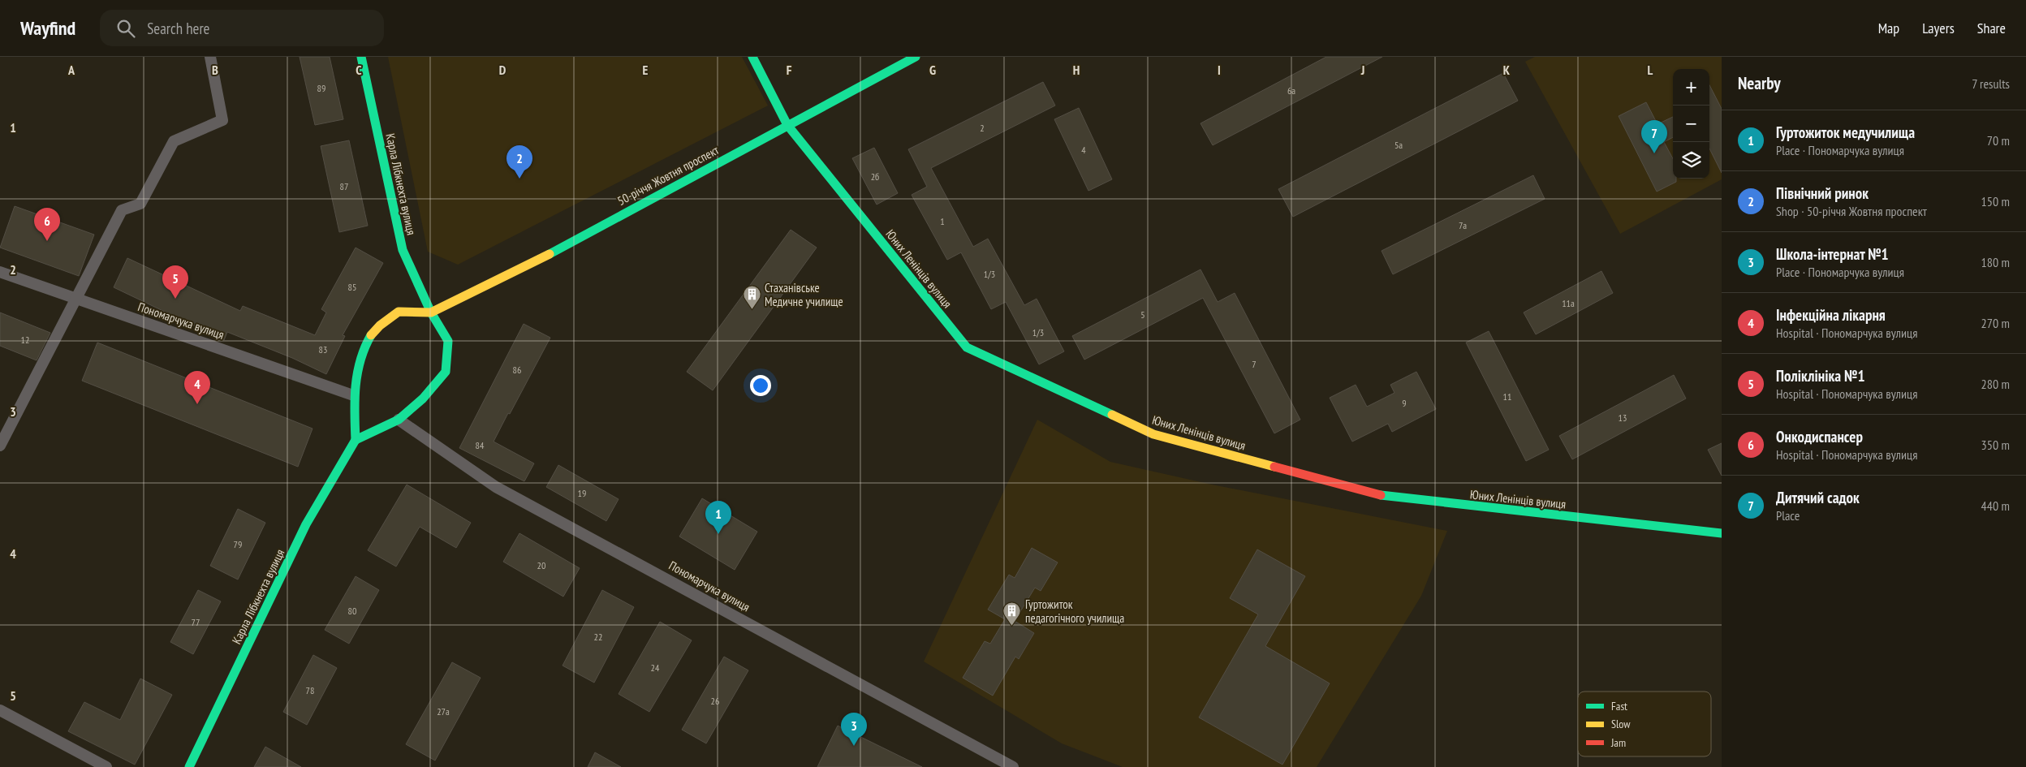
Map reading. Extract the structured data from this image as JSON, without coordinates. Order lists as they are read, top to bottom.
{
  "streets": {
    "street": [
      "50-річчя Жовтня проспект",
      "Карла Лібкнехта вулиця",
      "Юних Ленінців вулиця",
      "Пономарчука вулиця"
    ]
  },
  "crossings": [
    ["50-річчя Жовтня проспект", "Карла Лібкнехта вулиця"],
    ["50-річчя Жовтня проспект", "Юних Ленінців вулиця"],
    ["Карла Лібкнехта вулиця", "Пономарчука вулиця"]
  ],
  "places": {
    "building": ["Стаханівське Медичне училище", "Гуртожиток педагогічного училища"]
  },
  "house_numbers": [
    "89",
    "6а",
    "2",
    "5а",
    "4",
    "2б",
    "87",
    "1",
    "7а",
    "1/3",
    "85",
    "11а",
    "5",
    "1/3",
    "12",
    "83",
    "7",
    "86",
    "11",
    "9",
    "13",
    "84",
    "19",
    "79",
    "20",
    "80",
    "77",
    "22",
    "24",
    "78",
    "26",
    "27а"
  ],
  "legend": ["Fast", "Slow", "Jam"],
  "page": {
    "header": "Wayfind",
    "search": "Search here",
    "nav": ["Map", "Layers", "Share"],
    "heading": ["Nearby", "7 results"],
    "map_buttons": ["+", "−"],
    "list": [
      {
        "mark": "1",
        "name": "Гуртожиток медучилища",
        "note": "Place · Пономарчука вулиця",
        "value": "70 m"
      },
      {
        "mark": "2",
        "name": "Північний ринок",
        "note": "Shop · 50-річчя Жовтня проспект",
        "value": "150 m"
      },
      {
        "mark": "3",
        "name": "Школа-інтернат №1",
        "note": "Place · Пономарчука вулиця",
        "value": "180 m"
      },
      {
        "mark": "4",
        "name": "Інфекційна лікарня",
        "note": "Hospital · Пономарчука вулиця",
        "value": "270 m"
      },
      {
        "mark": "5",
        "name": "Поліклініка №1",
        "note": "Hospital · Пономарчука вулиця",
        "value": "280 m"
      },
      {
        "mark": "6",
        "name": "Онкодиспансер",
        "note": "Hospital · Пономарчука вулиця",
        "value": "350 m"
      },
      {
        "mark": "7",
        "name": "Дитячий садок",
        "note": "Place",
        "value": "440 m"
      }
    ],
    "pins": [
      "7",
      "2",
      "6",
      "5",
      "4",
      "1",
      "3"
    ]
  },
  "grid": {
    "columns": [
      "A",
      "B",
      "C",
      "D",
      "E",
      "F",
      "G",
      "H",
      "I",
      "J",
      "K",
      "L"
    ],
    "rows": [
      "1",
      "2",
      "3",
      "4",
      "5"
    ]
  }
}
